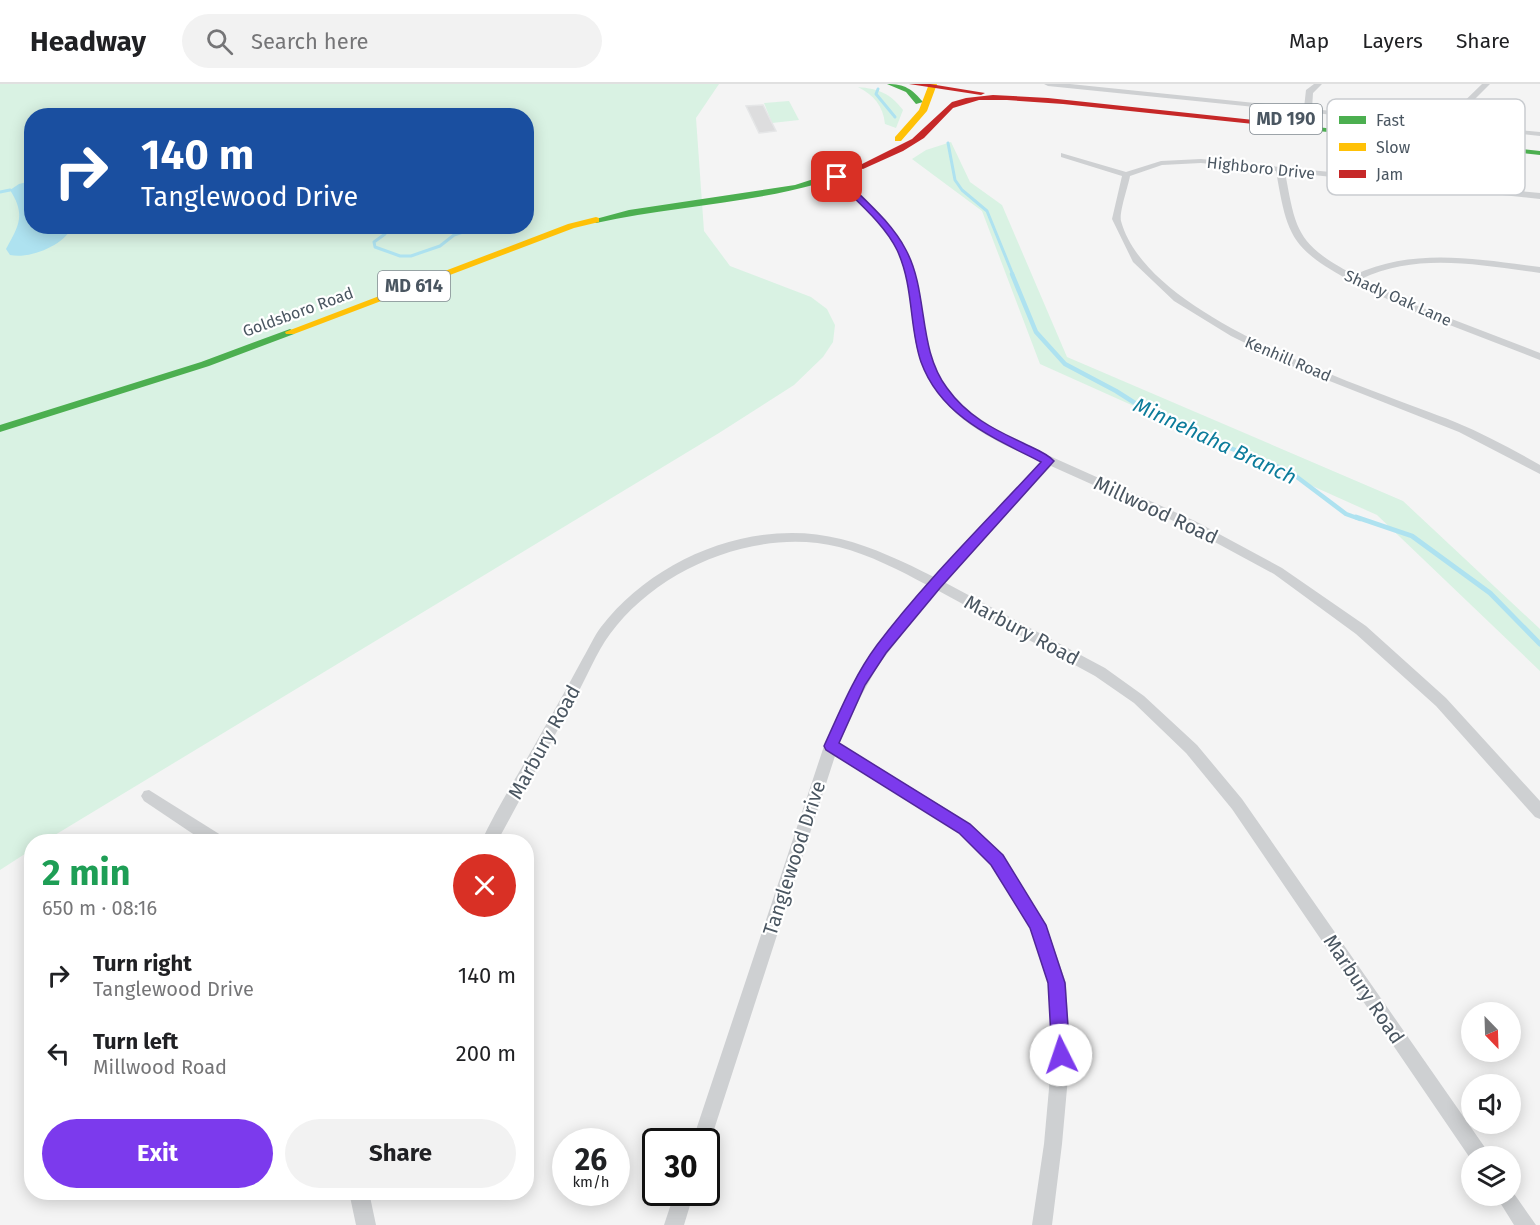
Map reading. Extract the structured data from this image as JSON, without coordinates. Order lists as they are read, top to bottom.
{
  "streets": {
    "main road": ["MD 190", "MD 614", "Goldsboro Road"],
    "street": [
      "Highboro Drive",
      "Shady Oak Lane",
      "Kenhill Road",
      "Millwood Road",
      "Marbury Road",
      "Tanglewood Drive"
    ]
  },
  "crossings": [
    ["MD 190", "Goldsboro Road"],
    ["Highboro Drive", "Shady Oak Lane"],
    ["Highboro Drive", "Kenhill Road"],
    ["Goldsboro Road", "Millwood Road"],
    ["Millwood Road", "Tanglewood Drive"],
    ["Marbury Road", "Tanglewood Drive"]
  ],
  "water": ["Minnehaha Branch"],
  "legend": ["Fast", "Slow", "Jam"],
  "north": "bottom right",
  "page": {
    "header": "Headway",
    "search": "Search here",
    "nav": ["Map", "Layers", "Share"],
    "turn": ["140 m", "Tanglewood Drive"],
    "heading": ["2 min", "650 m · 08:16"],
    "list": [
      {
        "name": "Turn right",
        "note": "Tanglewood Drive",
        "value": "140 m"
      },
      {
        "name": "Turn left",
        "note": "Millwood Road",
        "value": "200 m"
      }
    ],
    "buttons": ["Exit", "Share"],
    "speed": "26 km/h",
    "limit": "30"
  }
}
